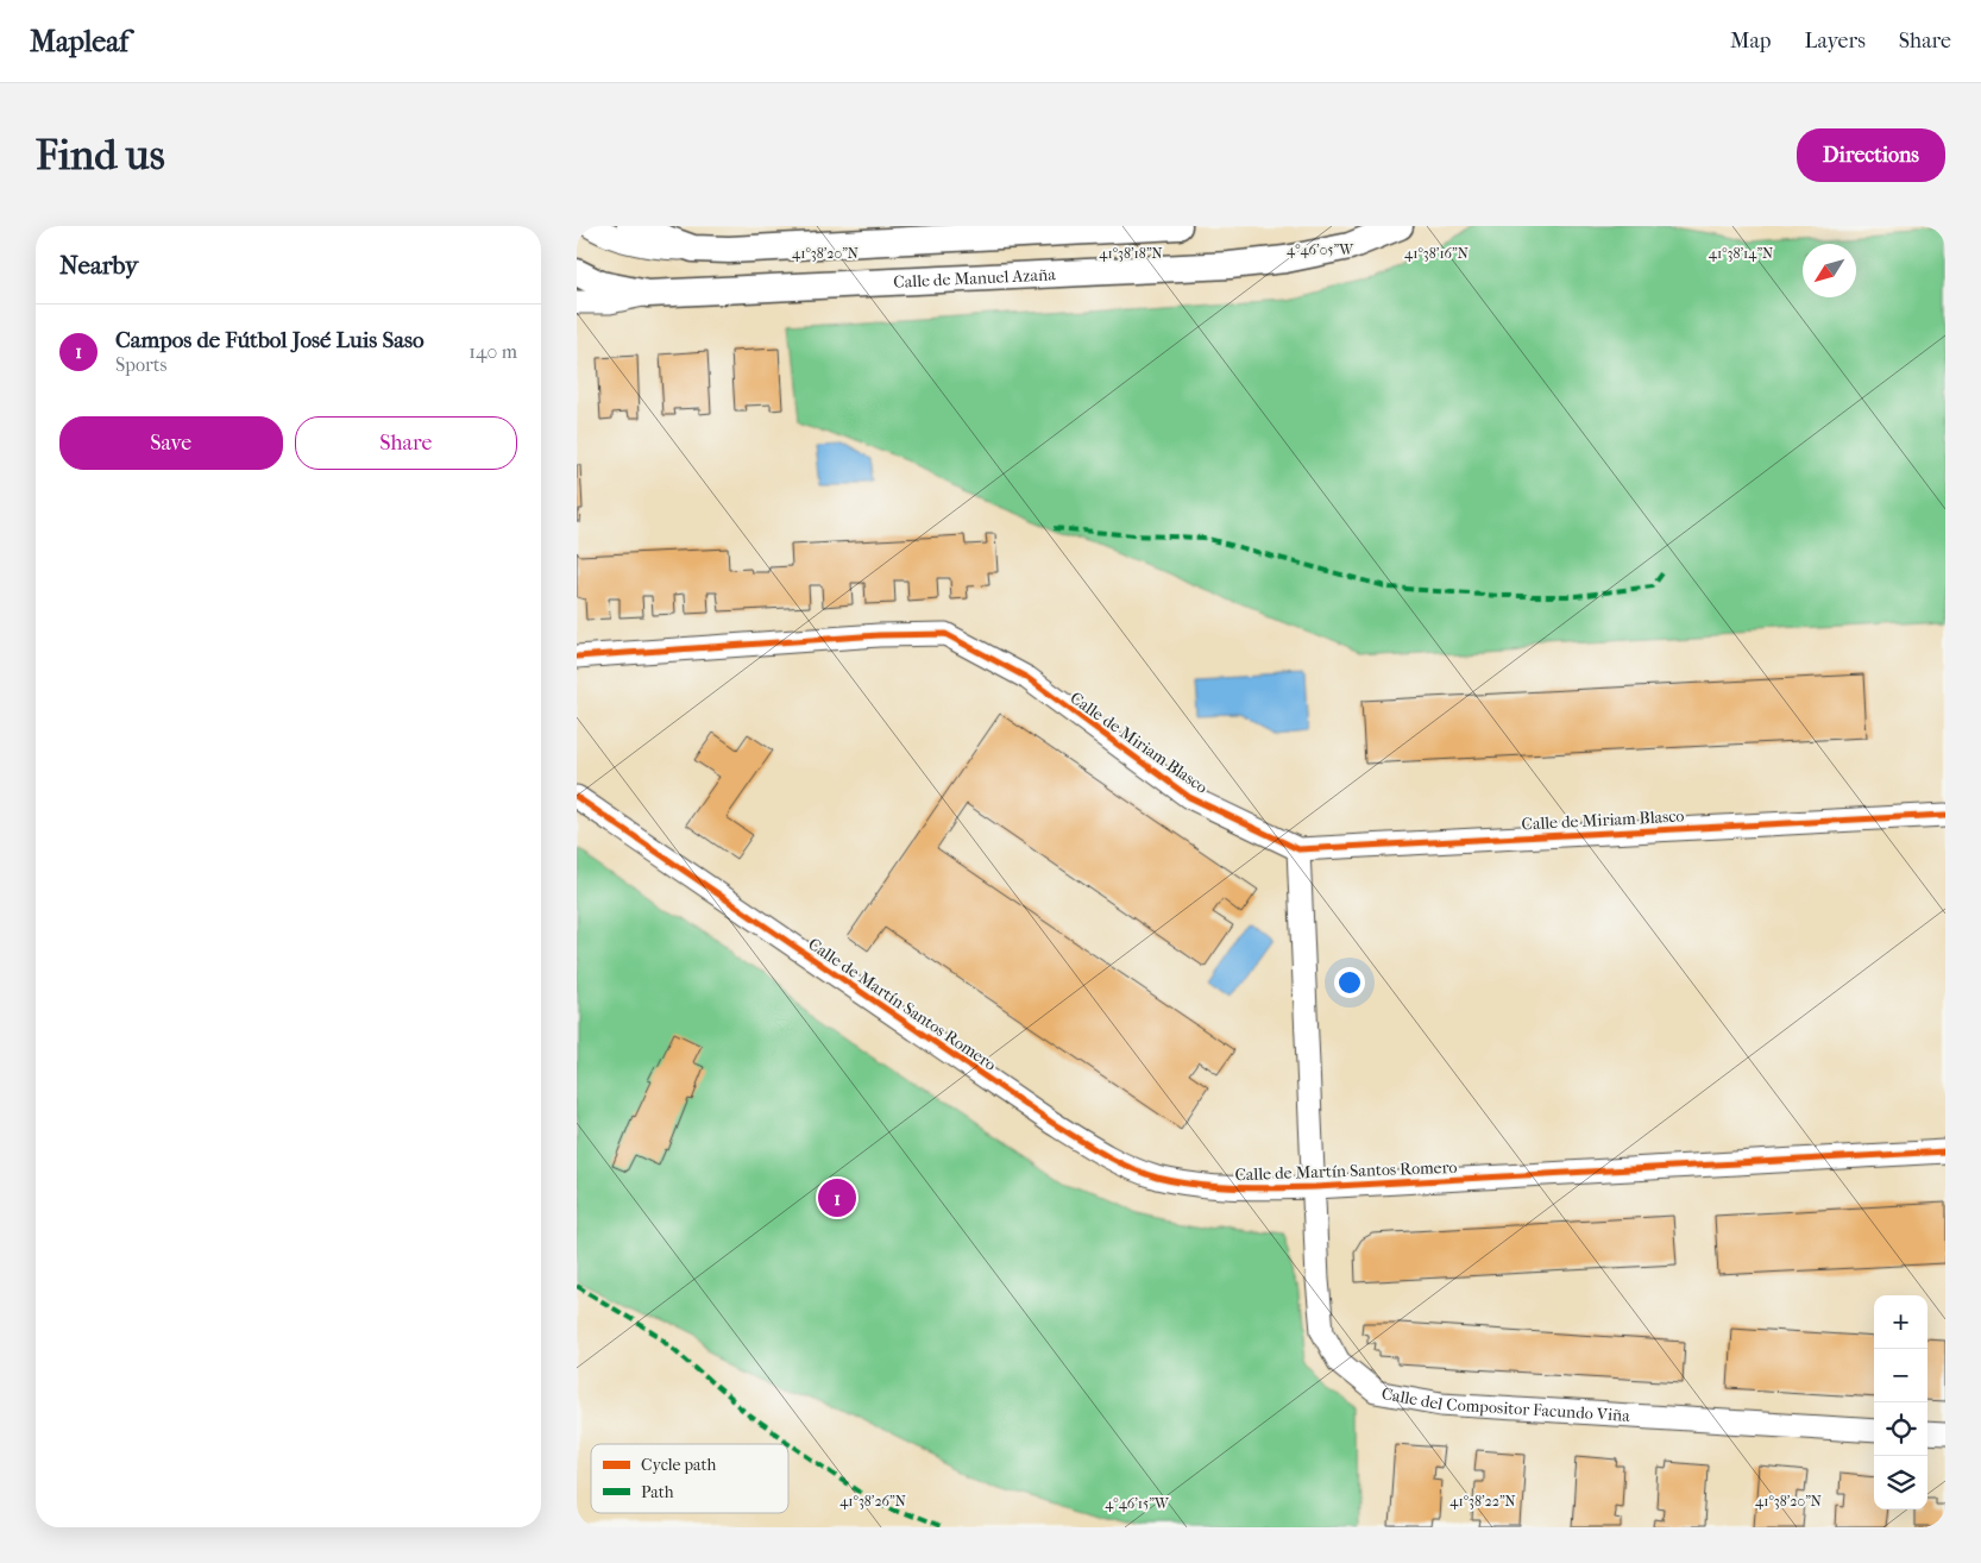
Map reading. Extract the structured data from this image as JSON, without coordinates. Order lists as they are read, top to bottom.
{
  "streets": {
    "street": [
      "Calle de Manuel Azaña",
      "Calle de Miriam Blasco",
      "Calle de Martín Santos Romero",
      "Calle del Compositor Facundo Viña"
    ]
  },
  "crossings": [
    ["Calle de Miriam Blasco", "Calle del Compositor Facundo Viña"],
    ["Calle de Martín Santos Romero", "Calle del Compositor Facundo Viña"]
  ],
  "legend": ["Cycle path", "Path"],
  "north": "bottom left",
  "page": {
    "header": "Mapleaf",
    "nav": ["Map", "Layers", "Share"],
    "buttons": [
      "Directions",
      ["Save", "Share"]
    ],
    "title": "Find us",
    "heading": "Nearby",
    "list": [
      {
        "mark": "1",
        "name": "Campos de Fútbol José Luis Saso",
        "note": "Sports",
        "value": "140 m"
      }
    ],
    "pins": "1",
    "map_buttons": ["+", "−"]
  },
  "coordinates": [
    "4°46'05\"W",
    "41°38'20\"N",
    "41°38'18\"N",
    "41°38'16\"N",
    "41°38'14\"N",
    "41°38'26\"N",
    "41°38'22\"N",
    "4°46'15\"W"
  ]
}
